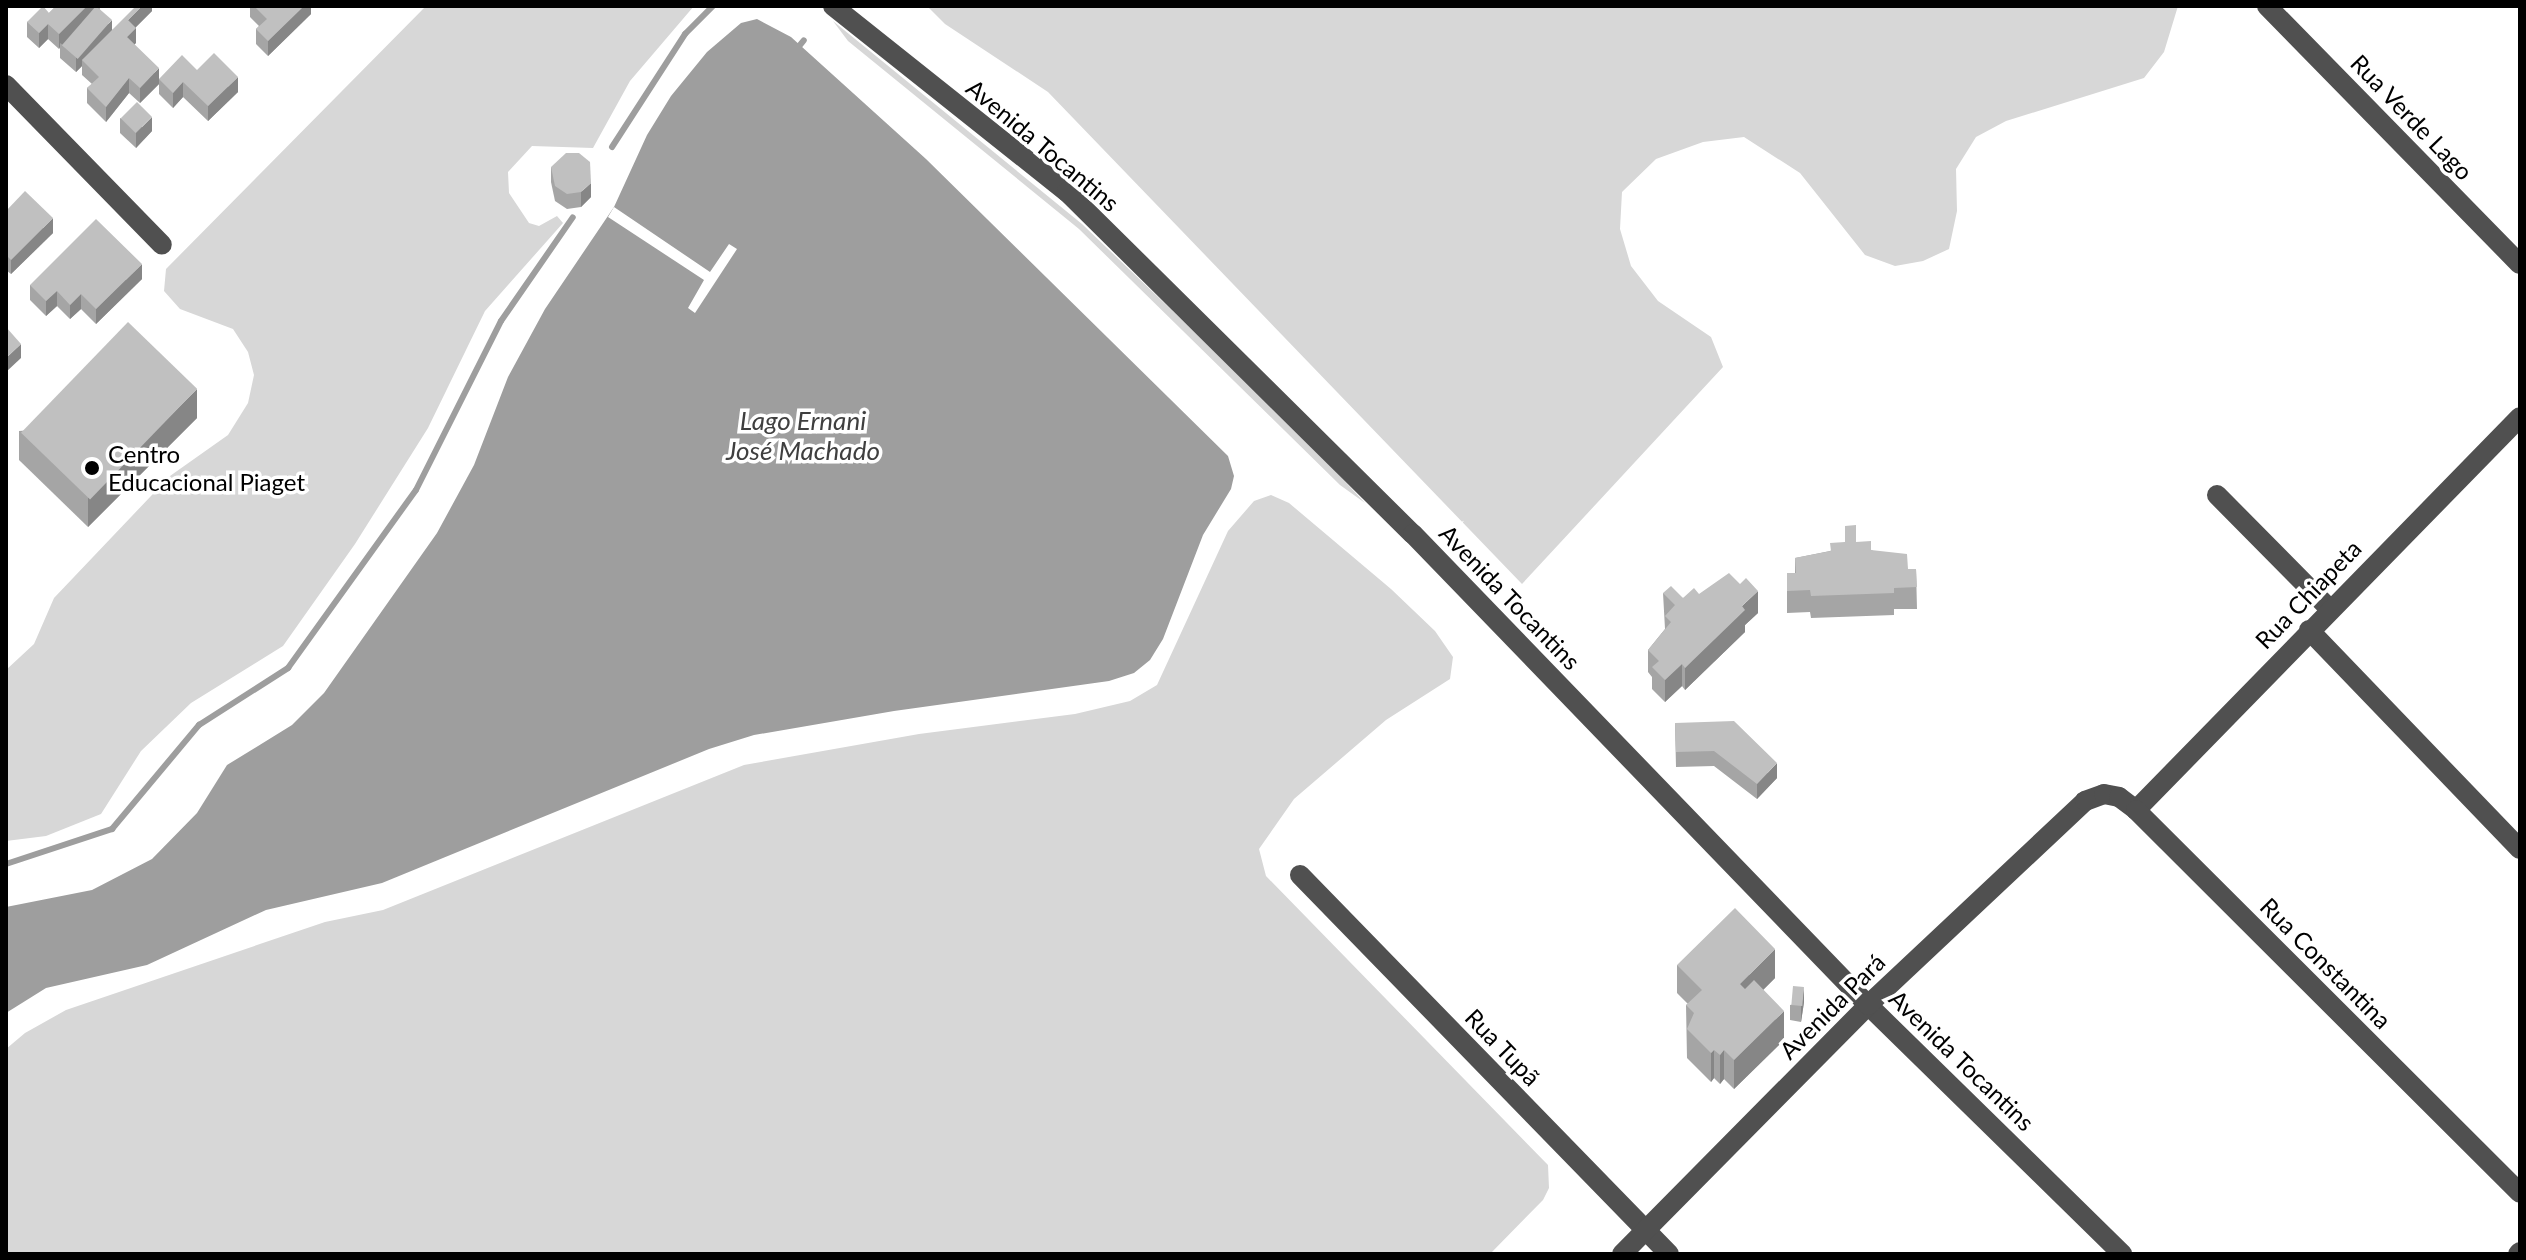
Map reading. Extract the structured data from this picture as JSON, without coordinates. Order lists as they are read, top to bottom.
{
  "streets": {
    "street": [
      "Rua Verde Lago",
      "Avenida Tocantins",
      "Rua Chiapeta",
      "Rua Constantina",
      "Avenida Pará",
      "Rua Tupã"
    ]
  },
  "crossings": [
    ["Avenida Tocantins", "Avenida Pará"],
    ["Rua Chiapeta", "Rua Constantina"],
    ["Rua Constantina", "Avenida Pará"],
    ["Avenida Pará", "Rua Tupã"]
  ],
  "water": ["Lago Ernani José Machado"],
  "places": ["Centro Educacional Piaget"]
}
